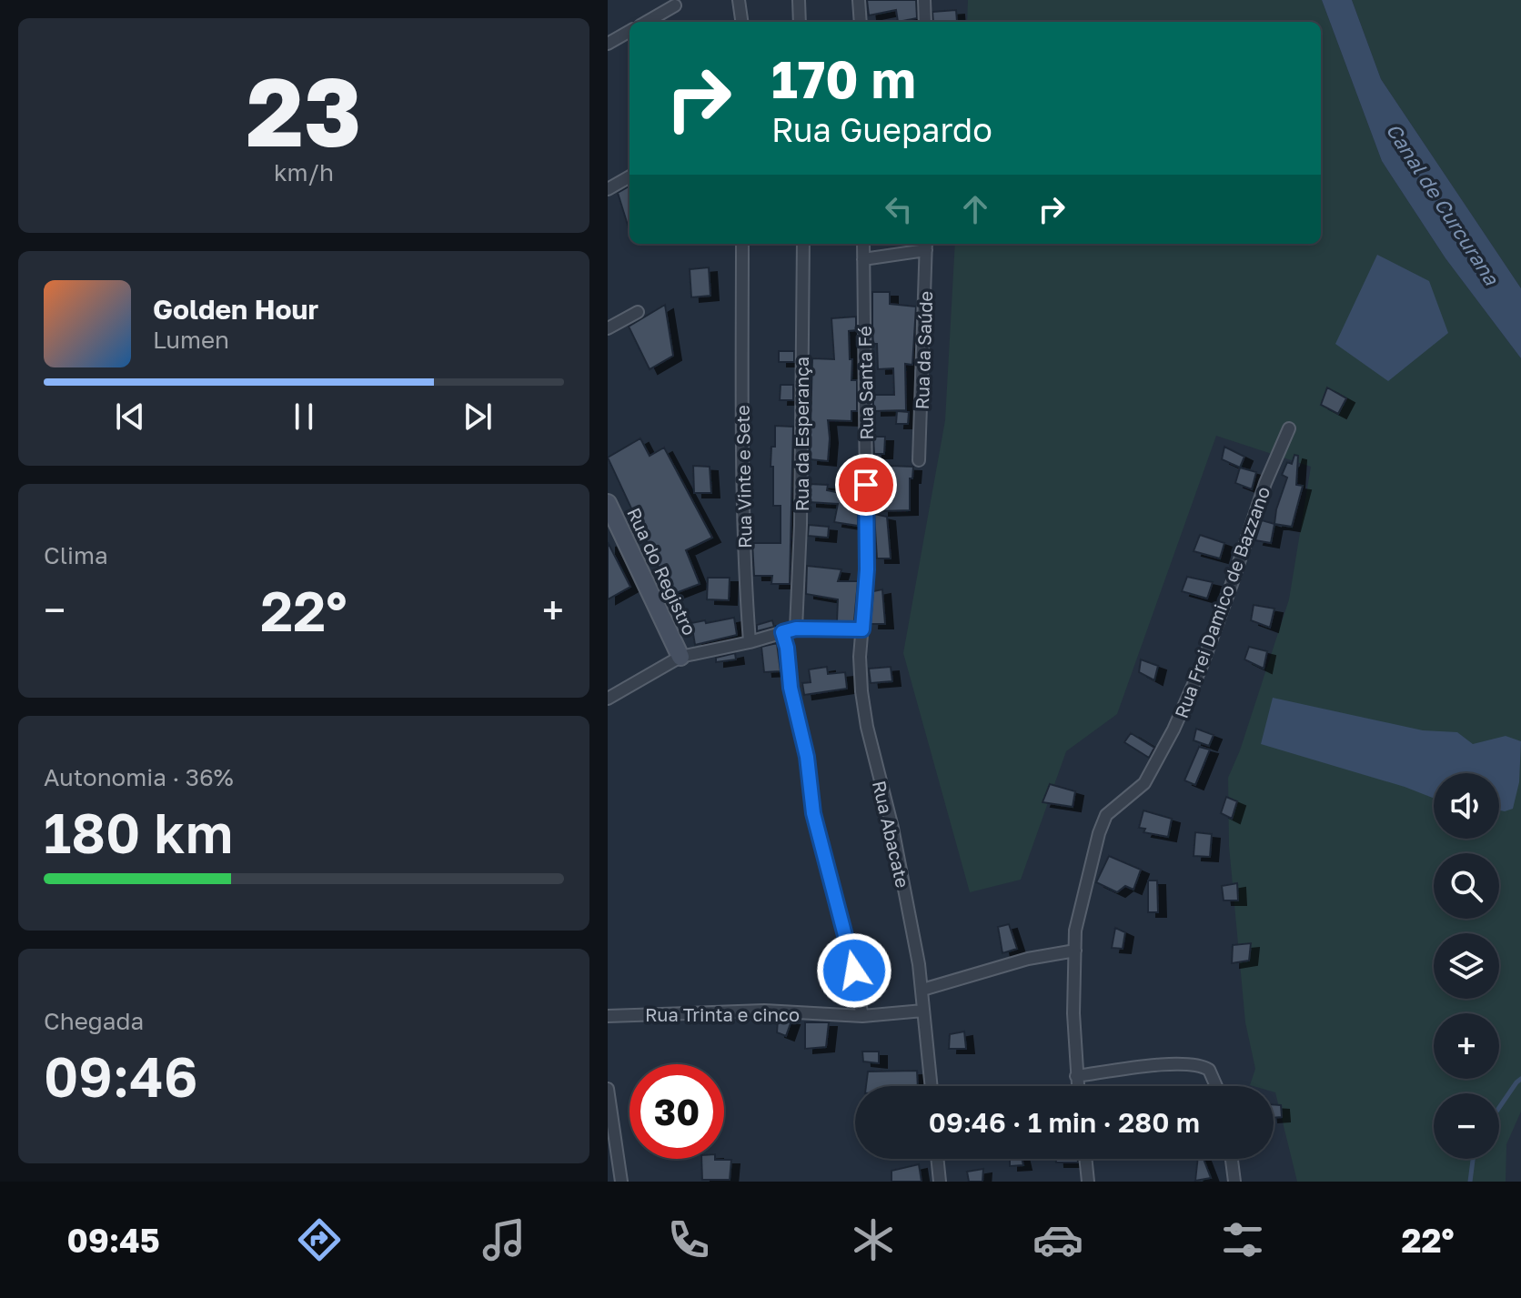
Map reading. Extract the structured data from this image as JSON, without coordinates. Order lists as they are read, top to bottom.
{
  "streets": {
    "street": [
      "Rua da Saúde",
      "Rua Santa Fé",
      "Rua da Esperança",
      "Rua Vinte e Sete",
      "Rua do Registro",
      "Rua Frei Damico de Bazzano",
      "Rua Abacate",
      "Rua Trinta e cinco"
    ]
  },
  "crossings": [
    ["Rua Santa Fé", "Rua Abacate"],
    ["Rua Abacate", "Rua Trinta e cinco"]
  ],
  "water": ["Canal de Curcurana"],
  "page": {
    "tile": [
      ["23", "km/h"],
      "Clima",
      ["Autonomia · 36%", "180 km"],
      ["Chegada", "09:46"]
    ],
    "turn": ["170 m", "Rua Guepardo"],
    "song": ["Golden Hour", "Lumen"],
    "heat": ["−", "22°", "+"],
    "map_buttons": ["+", "−"],
    "limit": "30",
    "trip": "09:46 · 1 min · 280 m",
    "tabs": ["09:45", "22°"]
  }
}
